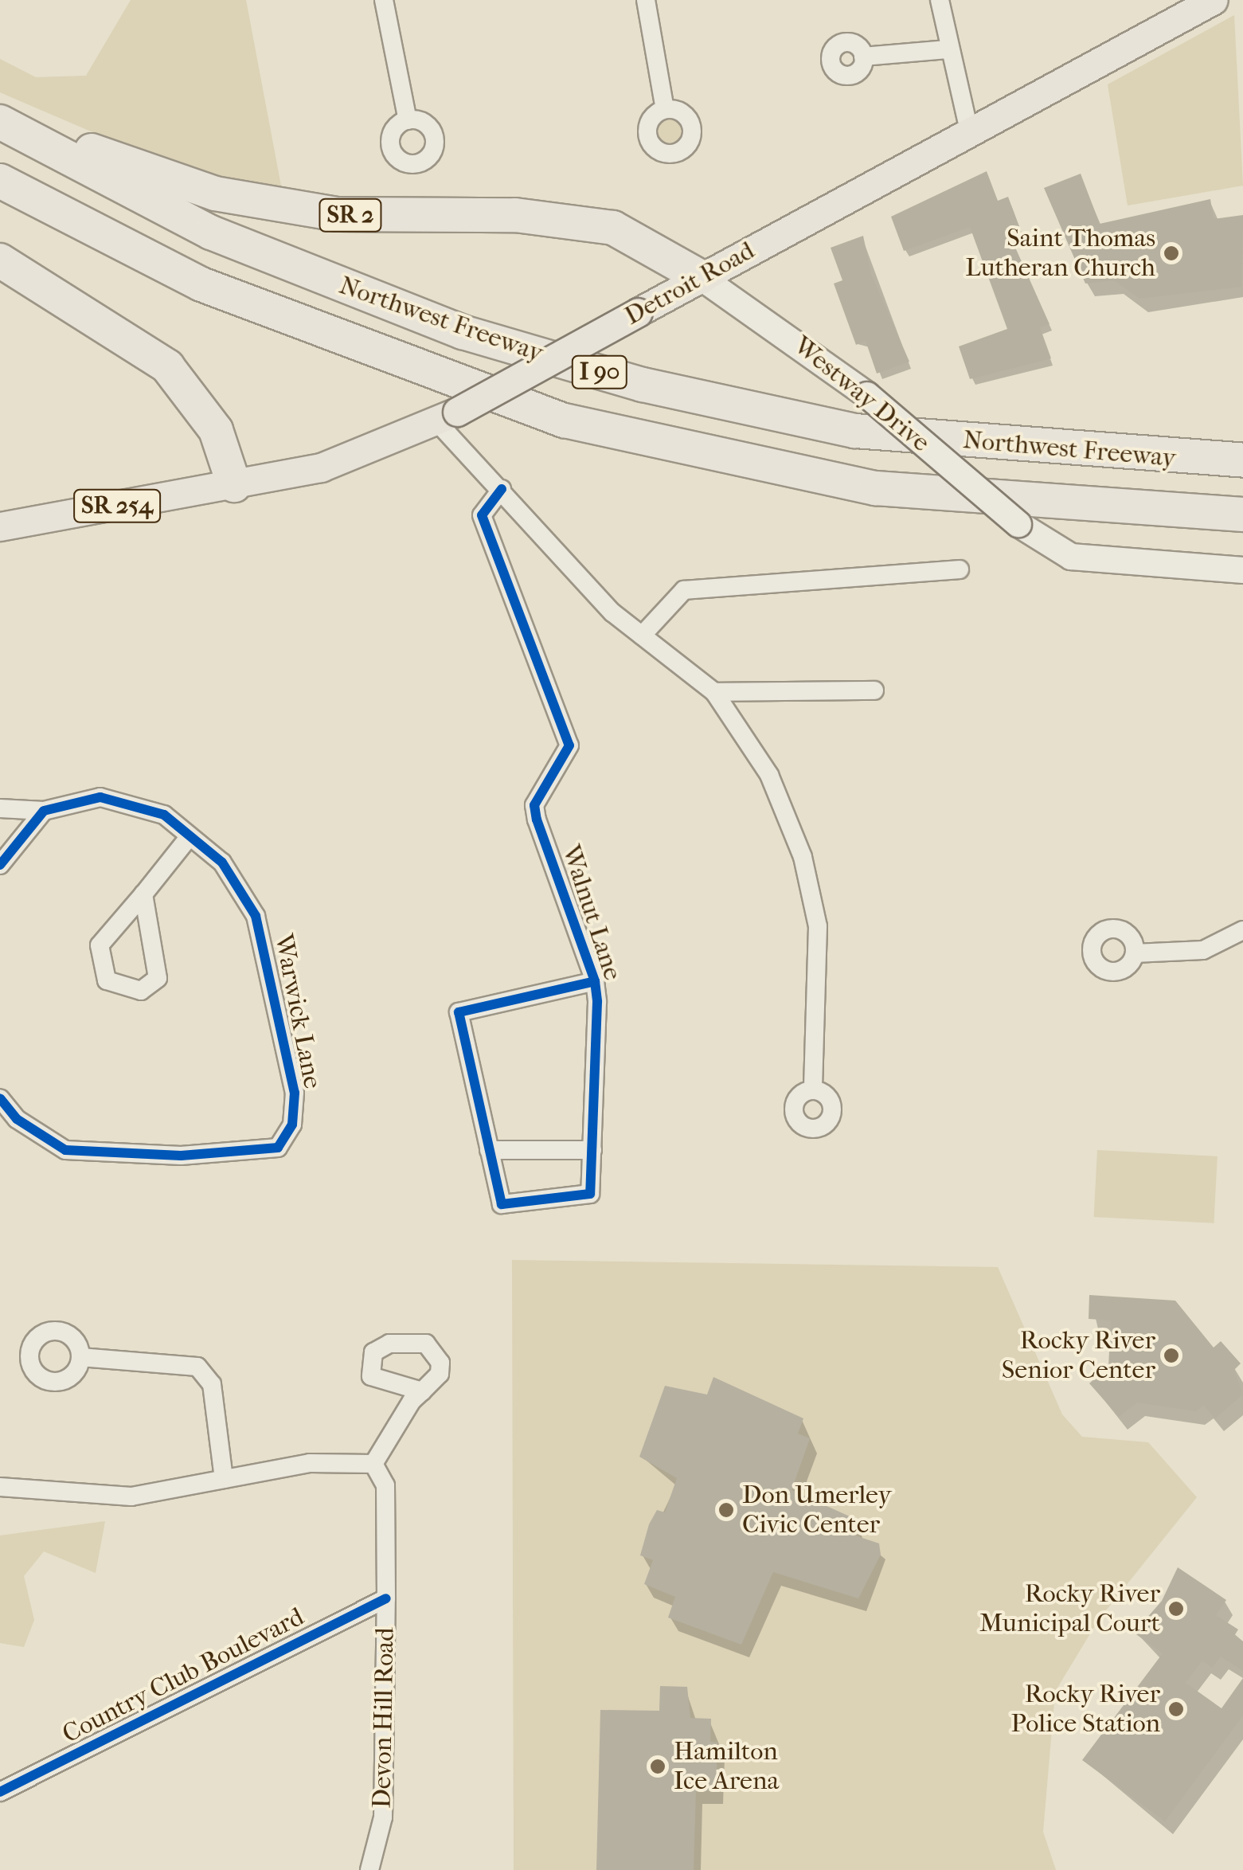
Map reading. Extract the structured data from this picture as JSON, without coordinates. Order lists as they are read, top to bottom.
{
  "streets": {
    "highway": ["SR 2", "Northwest Freeway", "I 90"],
    "main road": ["Detroit Road", "Westway Drive", "SR 254"],
    "street": [
      "Walnut Lane",
      "Warwick Lane",
      "Country Club Boulevard",
      "Devon Hill Road"
    ]
  },
  "crossings": [
    ["SR 2", "Detroit Road"],
    ["SR 2", "Northwest Freeway"],
    ["SR 2", "Westway Drive"],
    ["Detroit Road", "Westway Drive"],
    ["Country Club Boulevard", "Devon Hill Road"]
  ],
  "places": [
    "Saint Thomas Lutheran Church",
    "Rocky River Senior Center",
    "Don Umerley Civic Center",
    "Rocky River Municipal Court",
    "Rocky River Police Station",
    "Hamilton Ice Arena"
  ]
}
